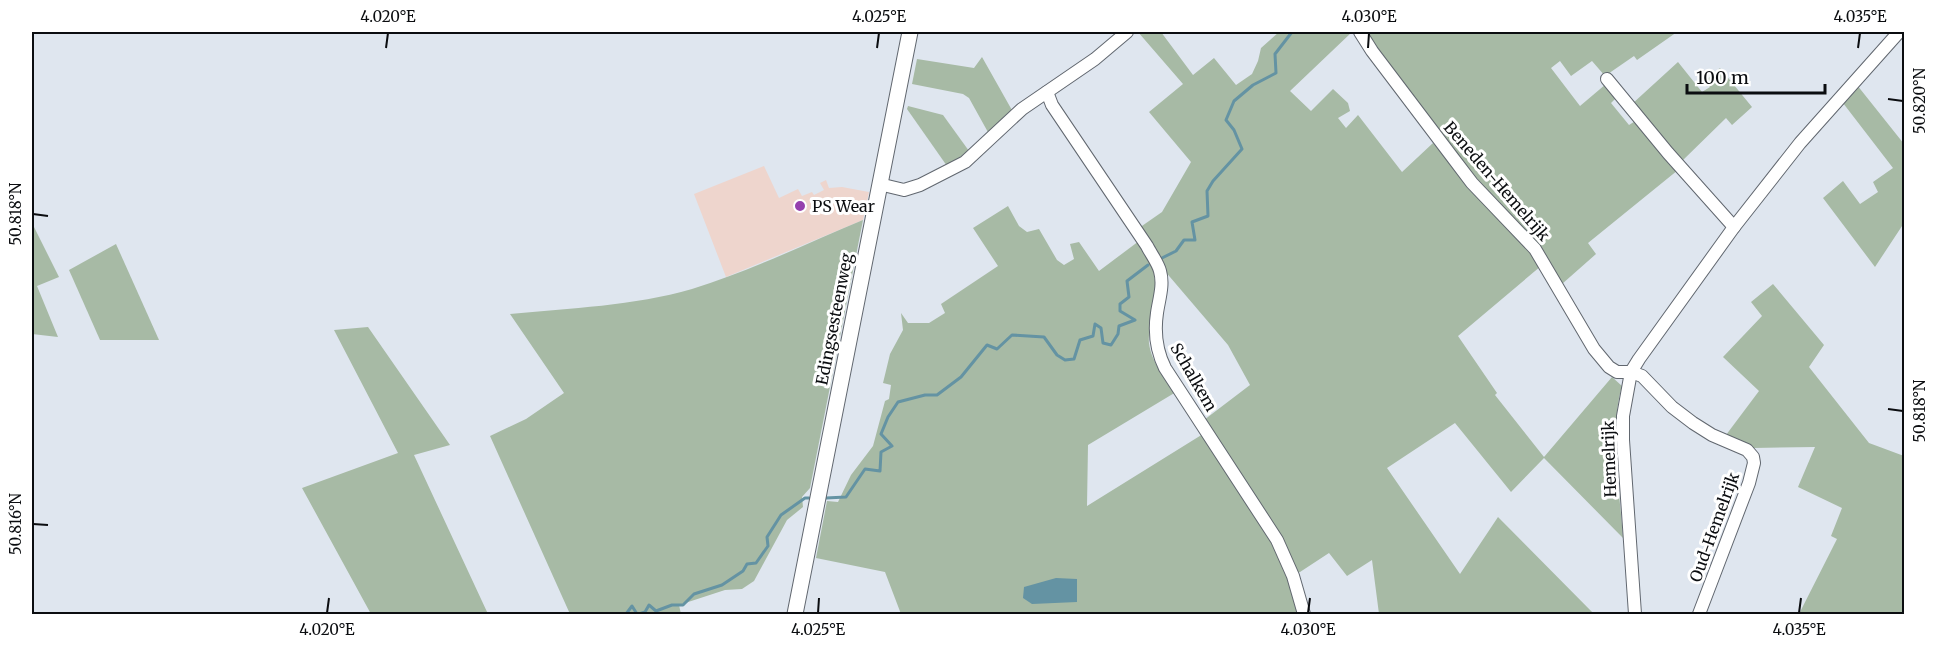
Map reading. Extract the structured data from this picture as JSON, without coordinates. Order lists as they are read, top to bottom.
{
  "streets": {
    "main road": ["Edingsesteenweg"],
    "street": [
      "Beneden-Hemelrijk",
      "Schalkem",
      "Hemelrijk",
      "Oud-Hemelrijk"
    ]
  },
  "crossings": [
    ["Beneden-Hemelrijk", "Hemelrijk"],
    ["Beneden-Hemelrijk", "Oud-Hemelrijk"],
    ["Hemelrijk", "Oud-Hemelrijk"]
  ],
  "places": ["PS Wear"],
  "scale_bar": "100 m",
  "coordinates": [
    "4.020°E",
    "4.025°E",
    "4.030°E",
    "4.035°E",
    "50.820°N",
    "50.818°N",
    "50.816°N"
  ]
}
